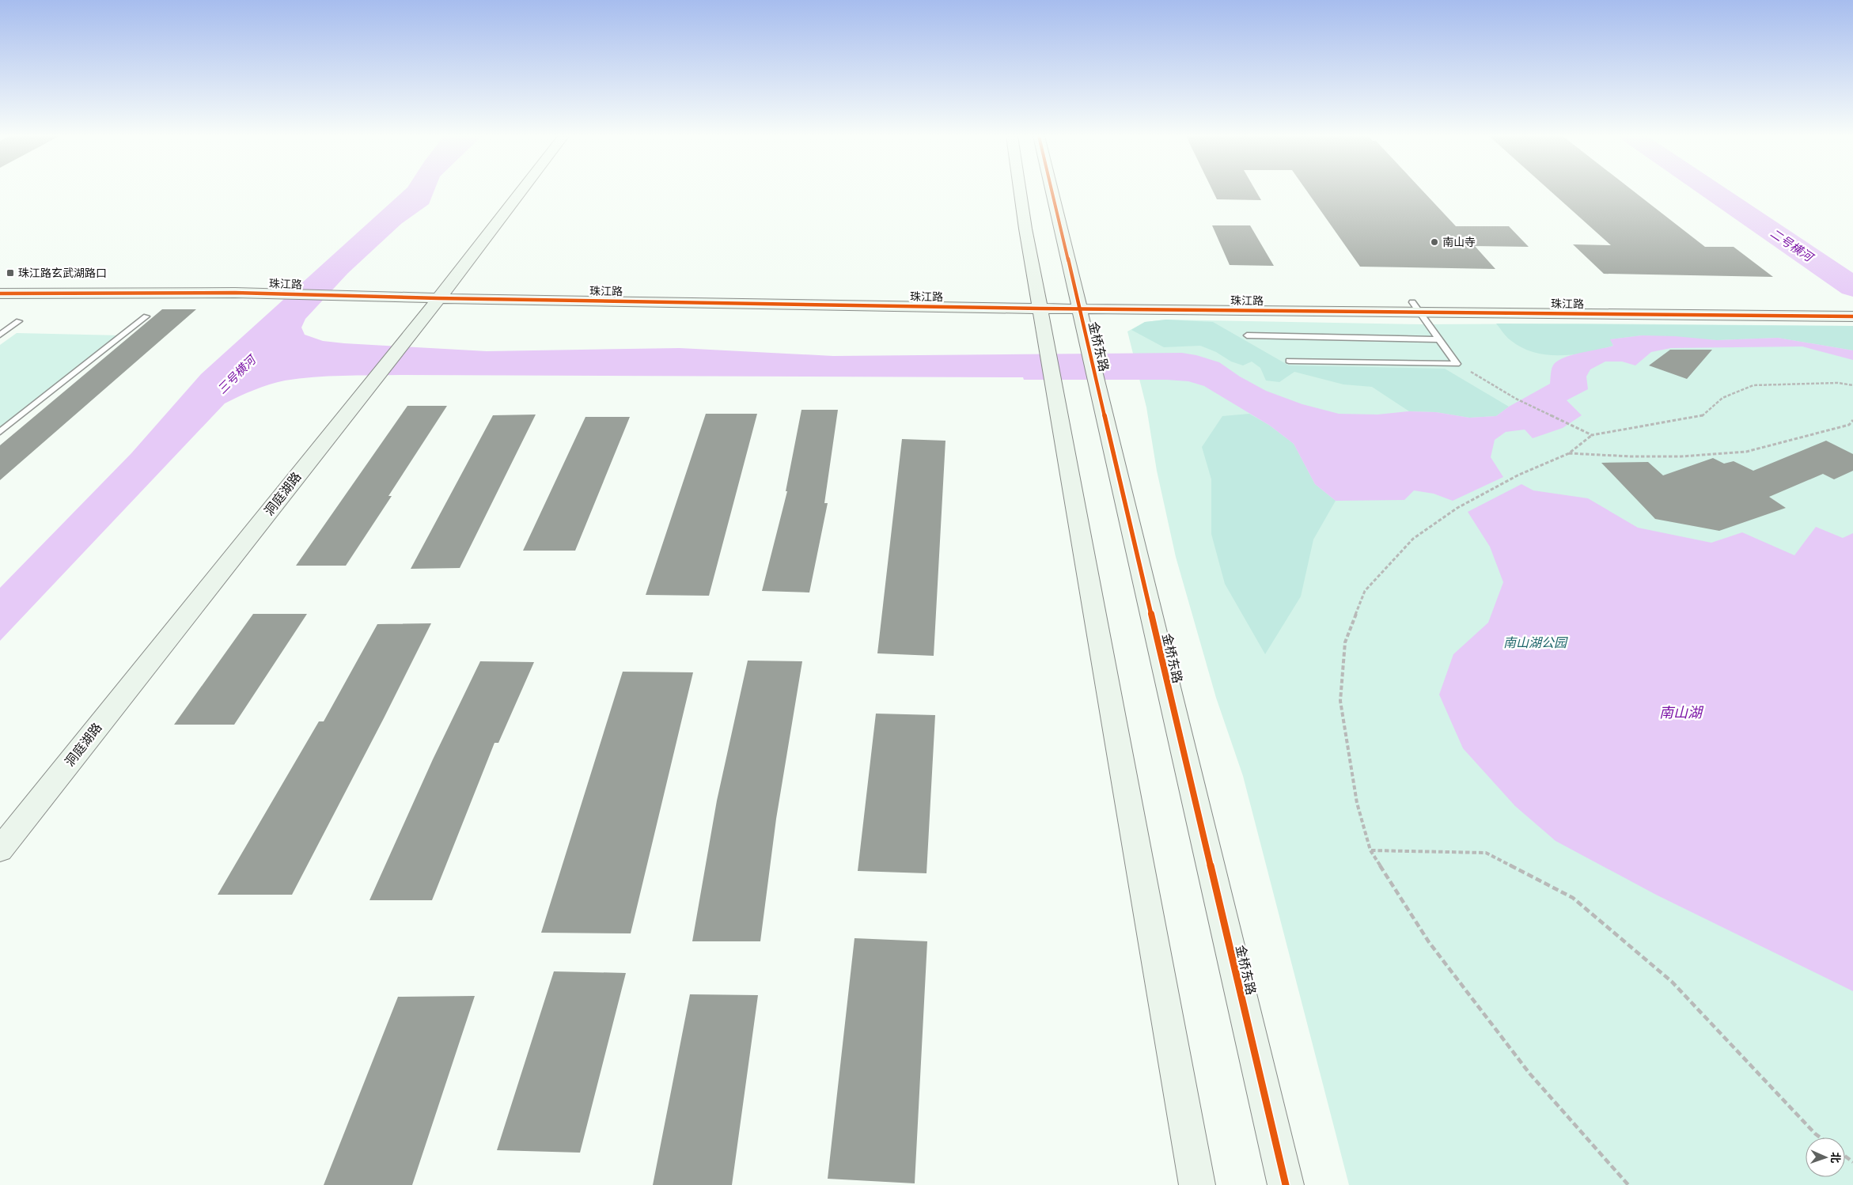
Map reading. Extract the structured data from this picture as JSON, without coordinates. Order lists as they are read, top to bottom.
{
  "streets": {
    "street": ["珠江路", "金桥东路", "洞庭湖路"]
  },
  "crossings": [
    ["珠江路", "金桥东路"],
    ["珠江路", "洞庭湖路"]
  ],
  "water": ["二号横河", "三号横河", "南山湖"],
  "parks": ["南山湖公园"],
  "places": {
    "other": ["南山寺"],
    "transit": ["珠江路玄武湖路口"]
  },
  "north": "right"
}
